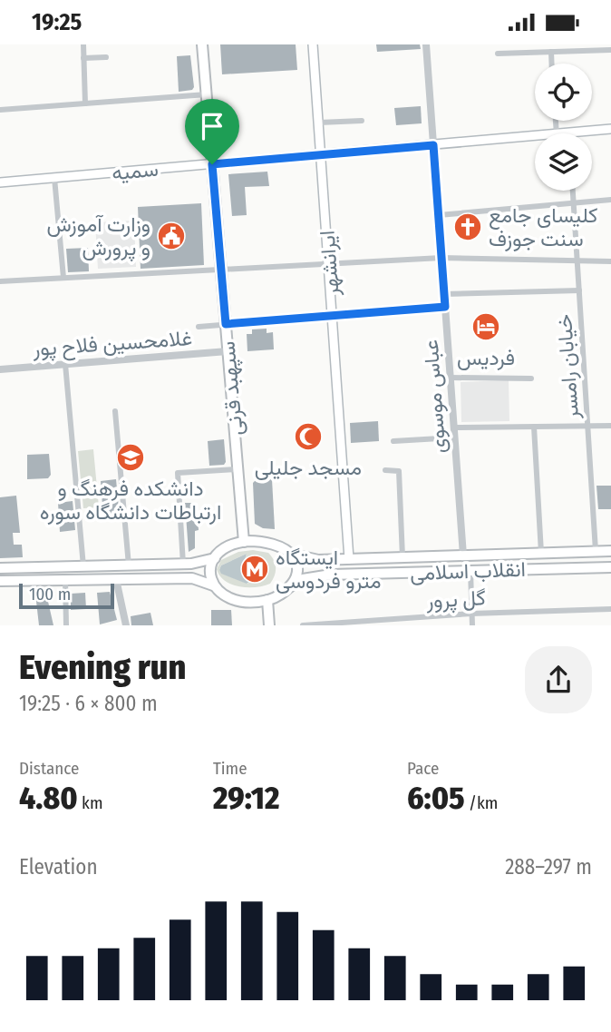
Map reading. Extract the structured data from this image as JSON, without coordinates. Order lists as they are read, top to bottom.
{
  "streets": {
    "main road": [
      "سمیه",
      "ایرانشهر",
      "سپهبد قرنی",
      "انقلاب اسلامی"
    ],
    "street": [
      "غلامحسین فلاح‌ پور",
      "خیابان رامسر",
      "عباس موسوی",
      "گل پرور"
    ]
  },
  "crossings": [
    ["سمیه", "ایرانشهر"],
    ["سمیه", "سپهبد قرنی"],
    ["سمیه", "عباس موسوی"],
    ["ایرانشهر", "انقلاب اسلامی"],
    ["غلامحسین فلاح‌ پور", "سپهبد قرنی"],
    ["خیابان رامسر", "انقلاب اسلامی"],
    ["سپهبد قرنی", "انقلاب اسلامی"],
    ["عباس موسوی", "انقلاب اسلامی"]
  ],
  "places": {
    "church": ["کلیسای جامع سنت جوزف"],
    "public building": ["وزارت آموزش و پرورش"],
    "hotel": ["فردیس"],
    "mosque": ["مسجد جلیلی"],
    "school or university": ["دانشکده فرهنگ و ارتباطات دانشگاه سوره"],
    "metro station": ["ایستگاه مترو فردوسی"]
  },
  "scale_bar": "100 m",
  "page": {
    "status": "19:25",
    "scale": "100 m",
    "heading": ["Evening run", "19:25 · 6 × 800 m"],
    "stats": [
      ["Distance", "4.80 km"],
      ["Time", "29:12"],
      ["Pace", "6:05 /km"]
    ],
    "chart": ["Elevation", "288–297 m"]
  }
}
